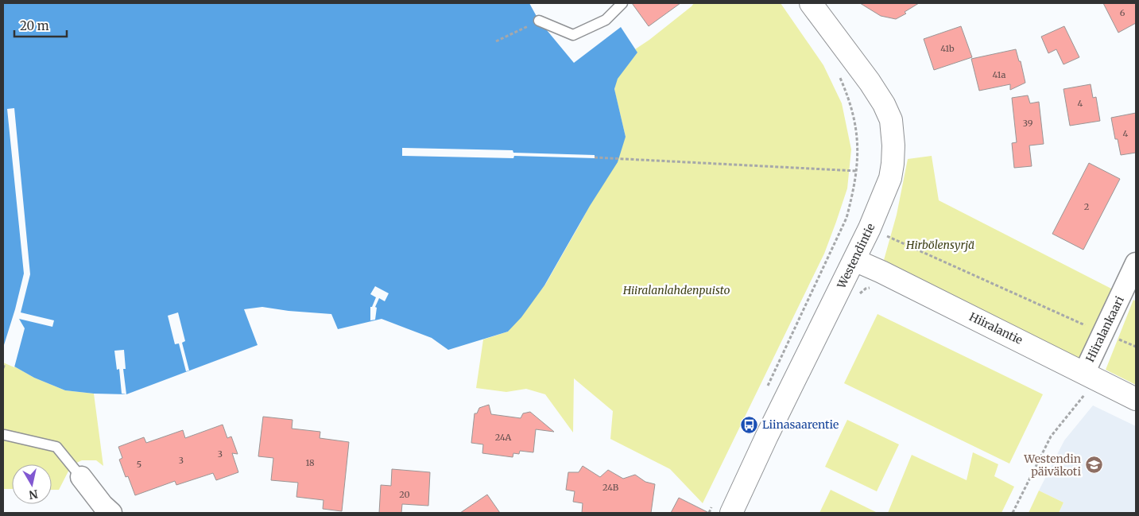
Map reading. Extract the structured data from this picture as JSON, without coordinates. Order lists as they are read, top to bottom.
{
  "streets": {
    "street": ["Westendintie", "Hiiralantie", "Hiiralankaari"]
  },
  "crossings": [
    ["Westendintie", "Hiiralantie"],
    ["Hiiralantie", "Hiiralankaari"]
  ],
  "parks": ["Hirbölensyrjä", "Hiiralanlahdenpuisto"],
  "places": {
    "bus stop": ["Liinasaarentie"],
    "school or university": ["Westendin päiväkoti"]
  },
  "house_numbers": [
    "6",
    "41b",
    "41a",
    "4",
    "39",
    "4",
    "2",
    "24A",
    "3",
    "3",
    "18",
    "5",
    "24B",
    "20"
  ],
  "scale_bar": "20 m",
  "north": "bottom"
}
